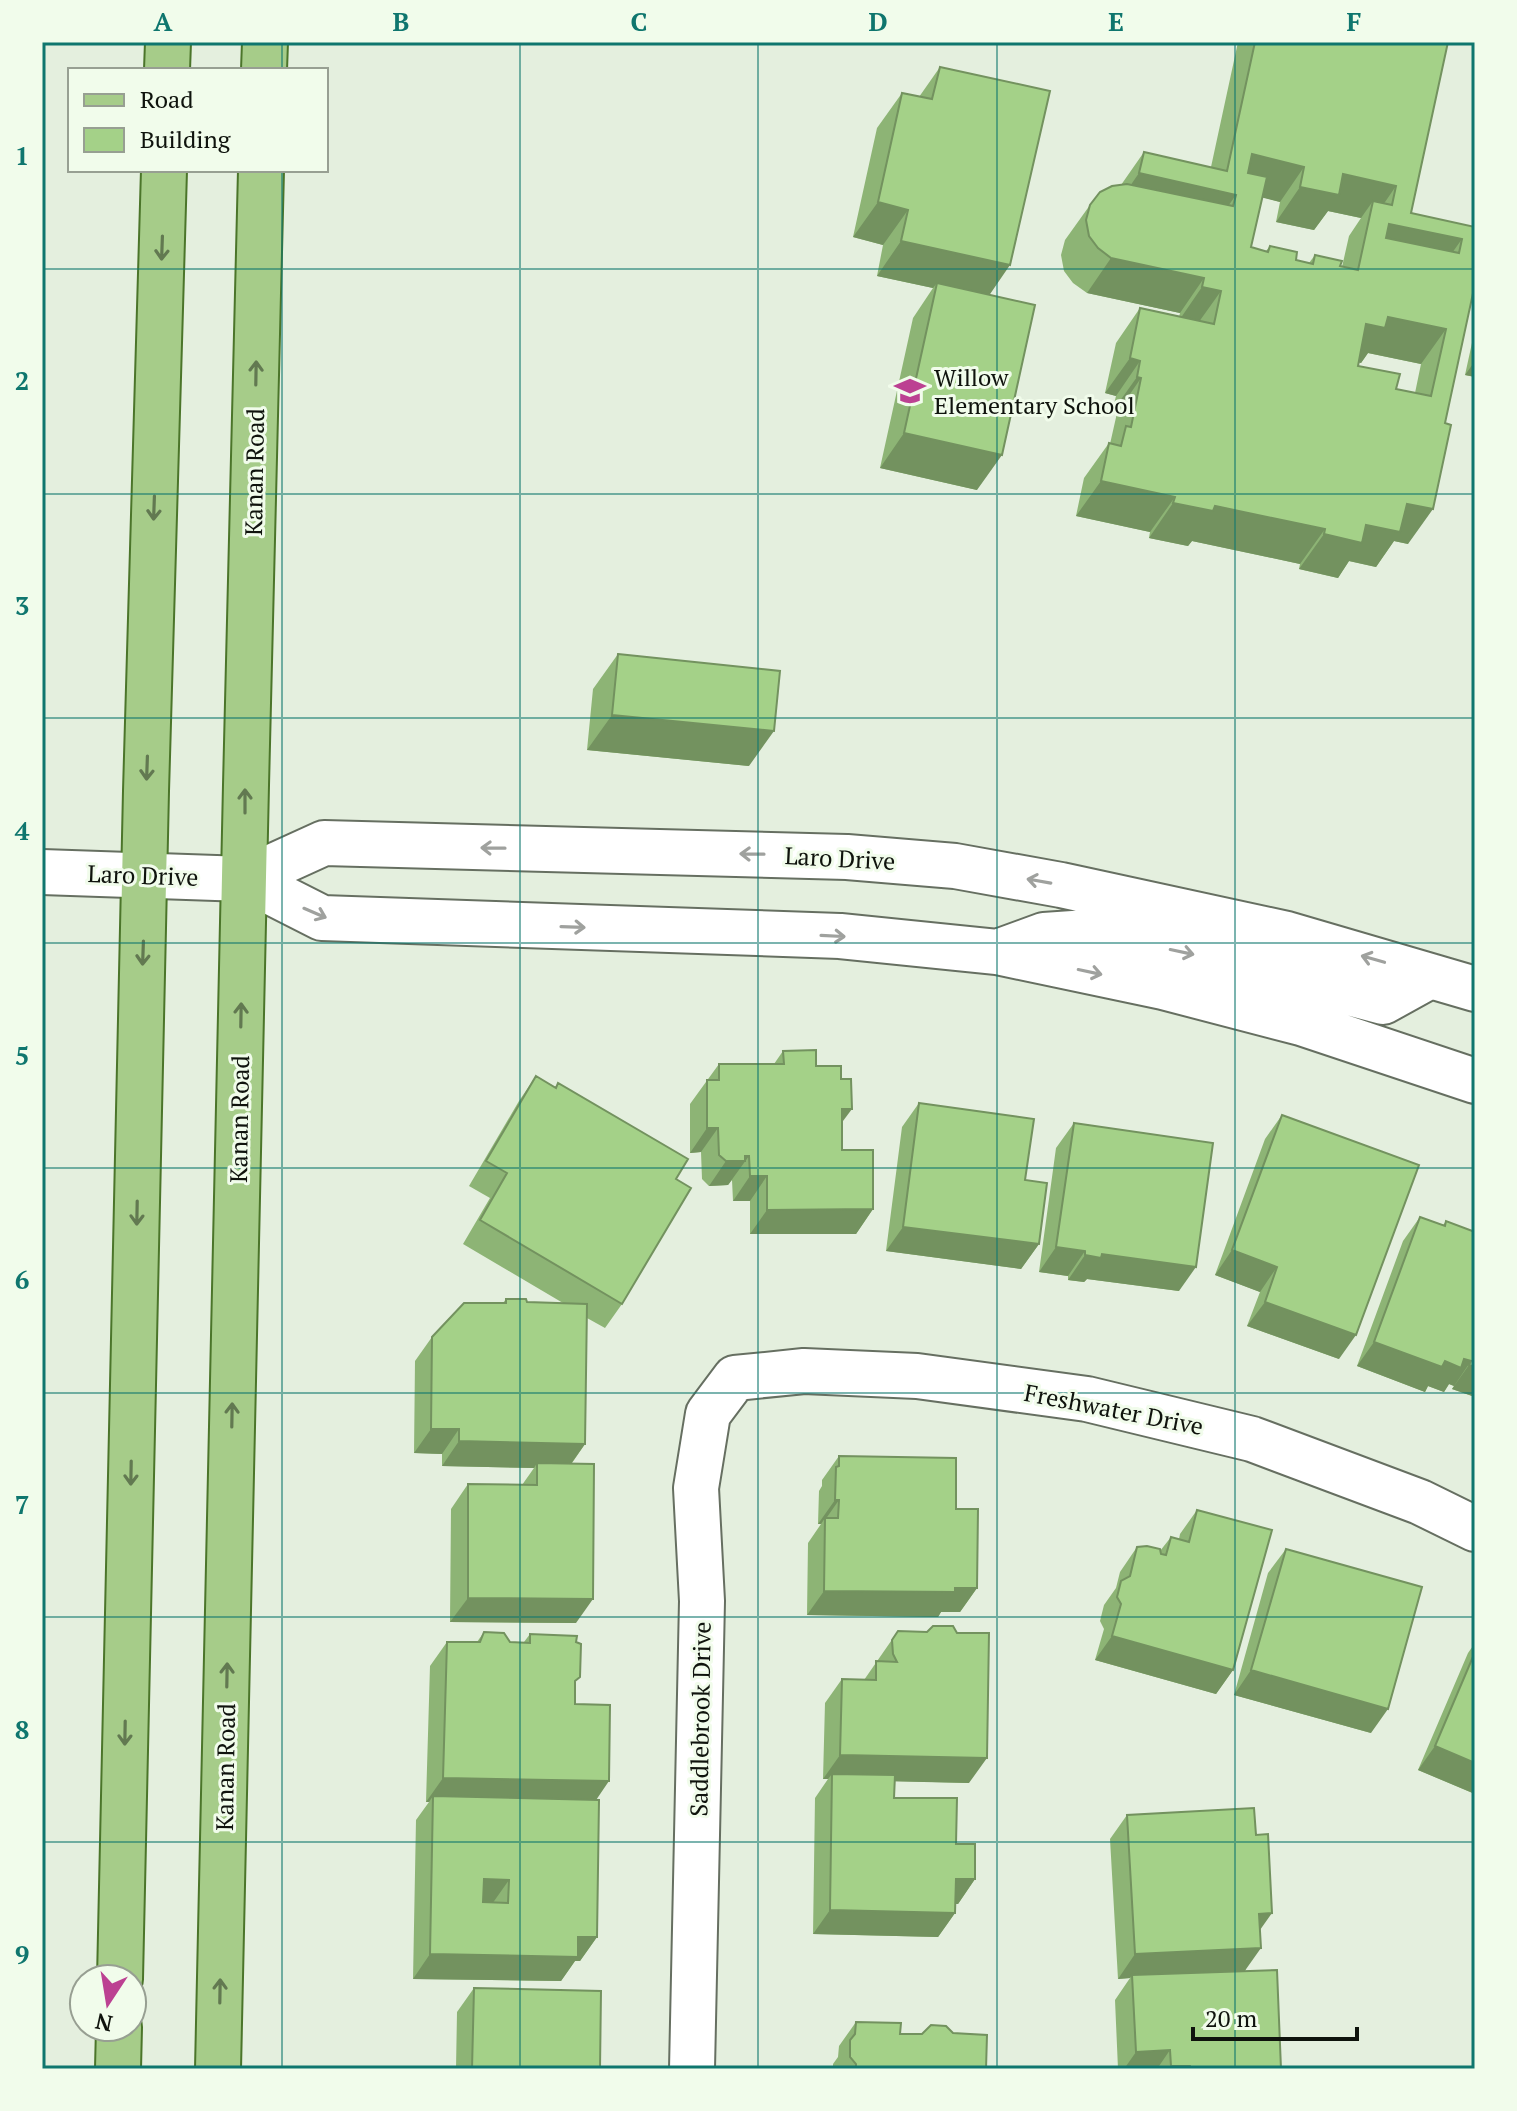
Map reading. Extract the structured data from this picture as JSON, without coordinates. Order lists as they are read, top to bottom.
{
  "streets": {
    "main road": ["Kanan Road"],
    "street": ["Laro Drive", "Freshwater Drive", "Saddlebrook Drive"]
  },
  "crossings": [
    ["Kanan Road", "Laro Drive"],
    ["Freshwater Drive", "Saddlebrook Drive"]
  ],
  "places": {
    "school or university": ["Willow Elementary School"]
  },
  "legend": ["Road", "Building"],
  "scale_bar": "20 m",
  "north": "bottom",
  "grid": {
    "columns": [
      "A",
      "B",
      "C",
      "D",
      "E",
      "F"
    ],
    "rows": [
      "1",
      "2",
      "3",
      "4",
      "5",
      "6",
      "7",
      "8",
      "9"
    ]
  }
}
